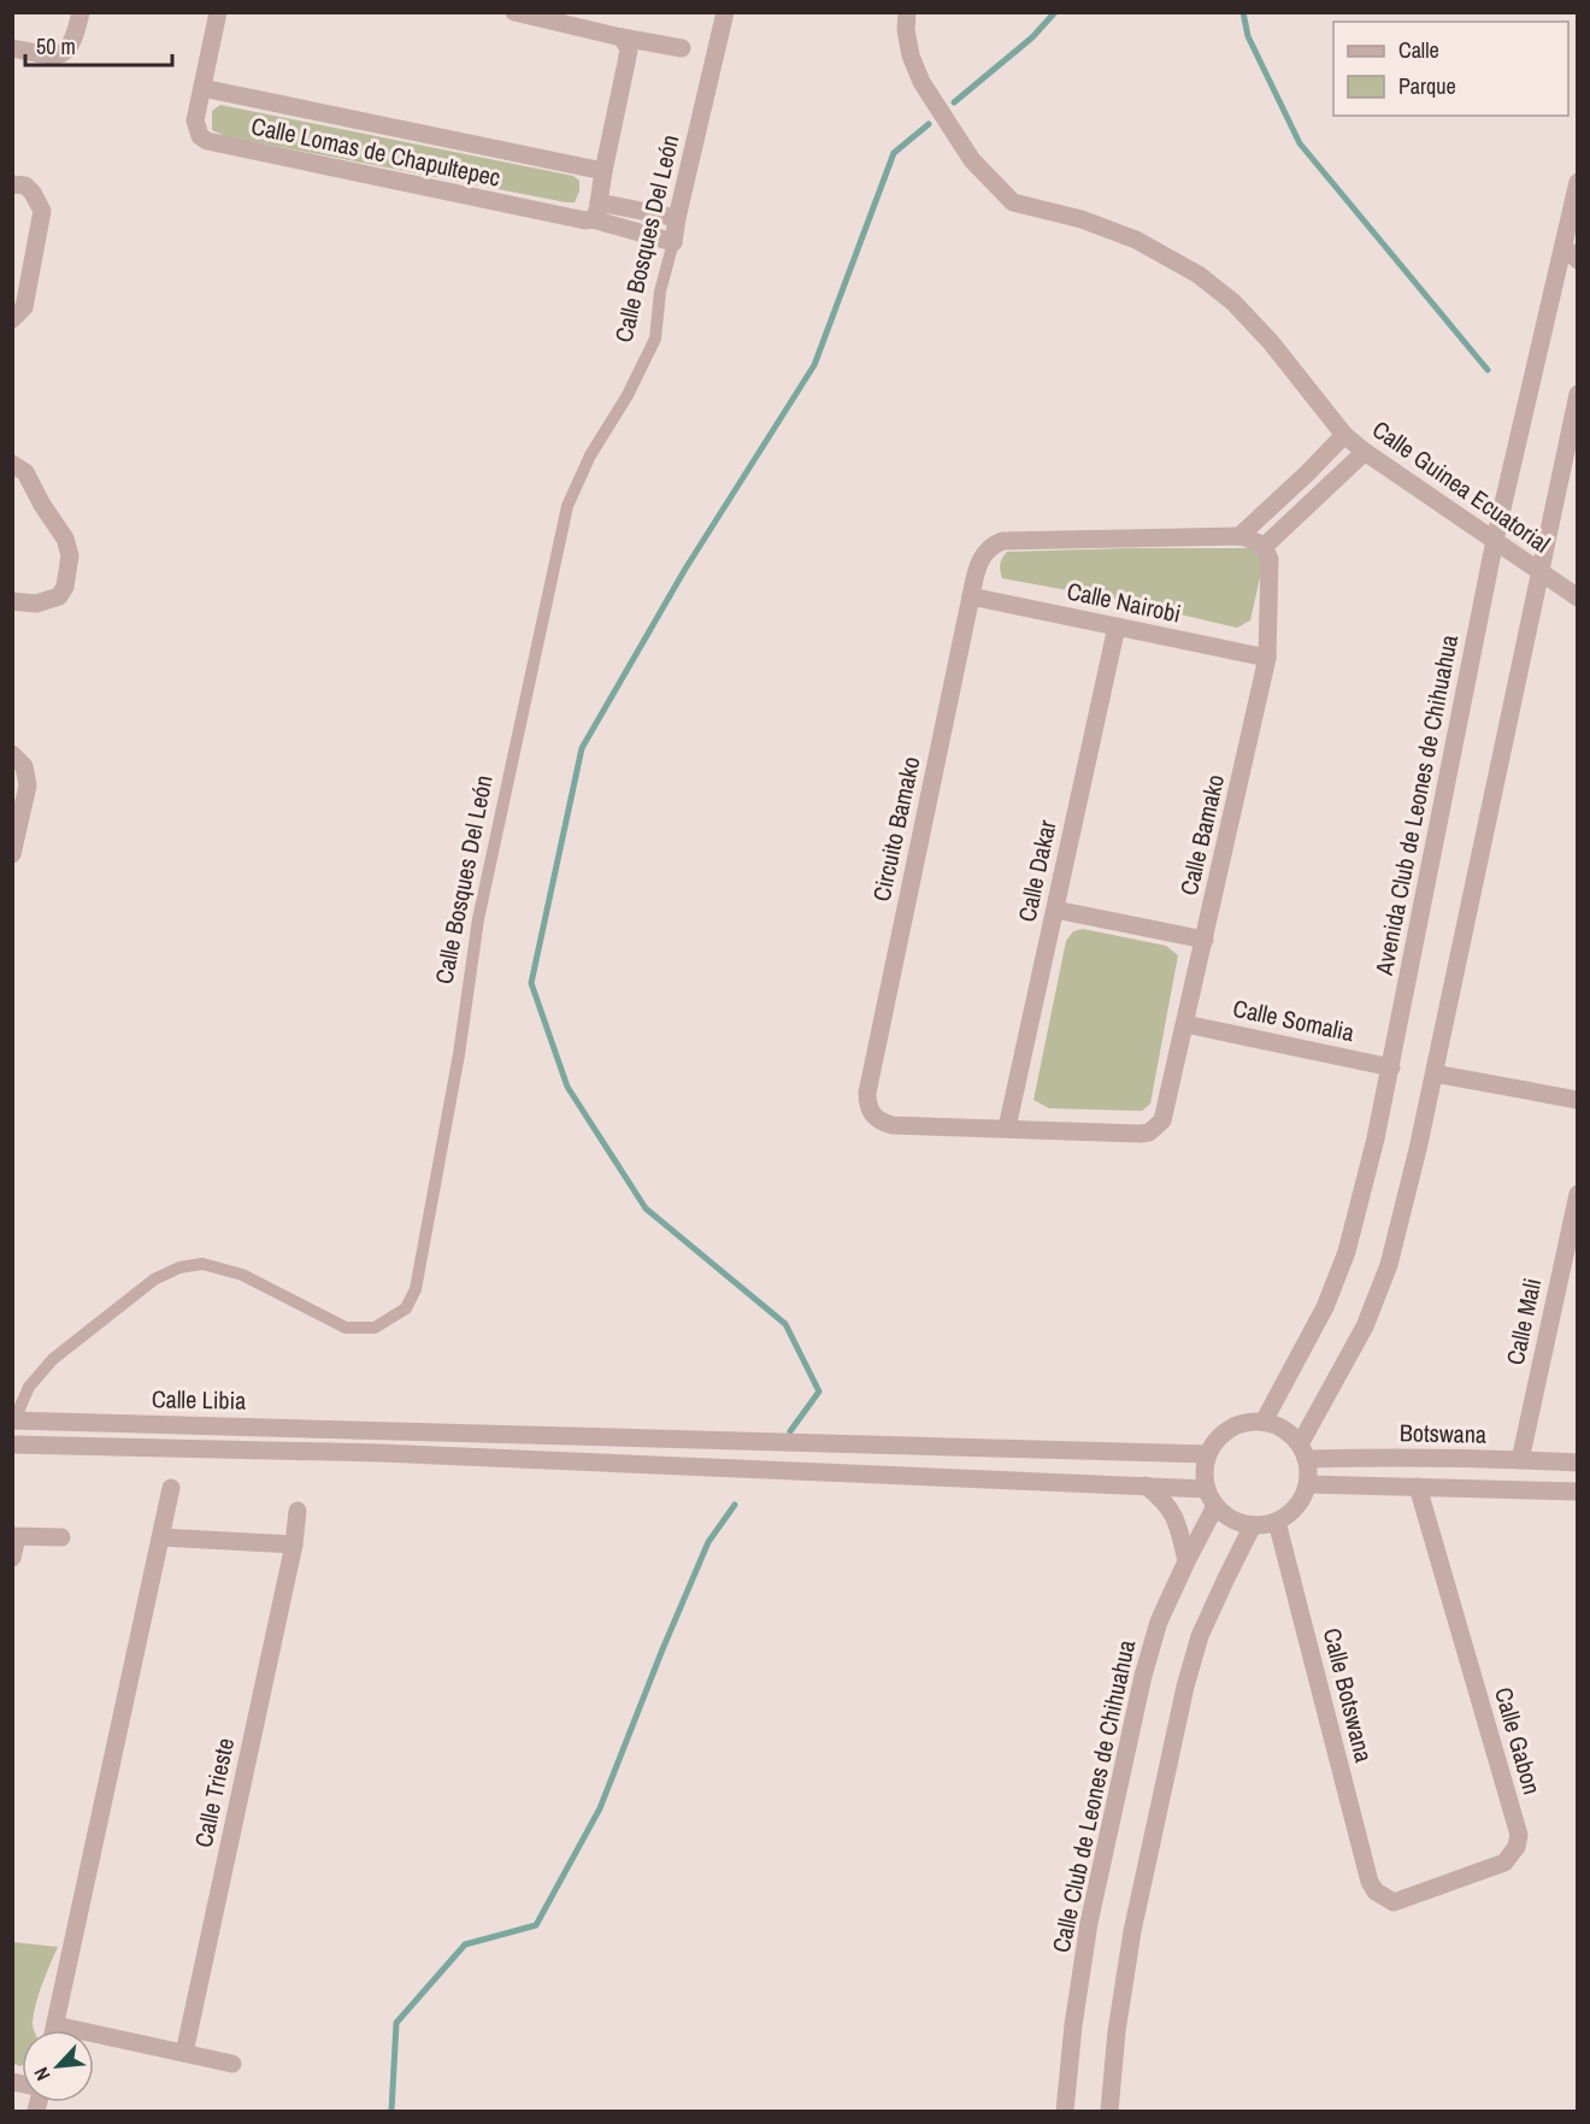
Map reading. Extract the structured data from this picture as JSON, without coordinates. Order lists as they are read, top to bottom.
{
  "streets": {
    "street": [
      "Calle Lomas de Chapultepec",
      "Calle Bosques Del León",
      "Calle Guinea Ecuatorial",
      "Calle Nairobi",
      "Avenida Club de Leones de Chihuahua",
      "Circuito Bamako",
      "Calle Bamako",
      "Calle Dakar",
      "Calle Somalia",
      "Calle Mali",
      "Calle Libia",
      "Botswana",
      "Calle Botswana",
      "Calle Gabon",
      "Calle Trieste",
      "Calle Club de Leones de Chihuahua"
    ]
  },
  "crossings": [
    ["Calle Lomas de Chapultepec", "Calle Bosques Del León"],
    ["Calle Bosques Del León", "Calle Libia"],
    ["Calle Guinea Ecuatorial", "Avenida Club de Leones de Chihuahua"],
    ["Calle Nairobi", "Circuito Bamako"],
    ["Calle Nairobi", "Calle Bamako"],
    ["Calle Nairobi", "Calle Dakar"],
    ["Avenida Club de Leones de Chihuahua", "Calle Somalia"],
    ["Avenida Club de Leones de Chihuahua", "Calle Libia"],
    ["Avenida Club de Leones de Chihuahua", "Botswana"],
    ["Avenida Club de Leones de Chihuahua", "Calle Botswana"],
    ["Avenida Club de Leones de Chihuahua", "Calle Club de Leones de Chihuahua"],
    ["Circuito Bamako", "Calle Bamako"],
    ["Calle Bamako", "Calle Dakar"],
    ["Calle Bamako", "Calle Somalia"],
    ["Calle Mali", "Botswana"],
    ["Calle Libia", "Botswana"],
    ["Calle Libia", "Calle Botswana"],
    ["Calle Libia", "Calle Club de Leones de Chihuahua"],
    ["Botswana", "Calle Botswana"],
    ["Botswana", "Calle Club de Leones de Chihuahua"],
    ["Calle Botswana", "Calle Gabon"],
    ["Calle Botswana", "Calle Club de Leones de Chihuahua"]
  ],
  "legend": ["Calle", "Parque"],
  "scale_bar": "50 m",
  "north": "bottom left"
}
